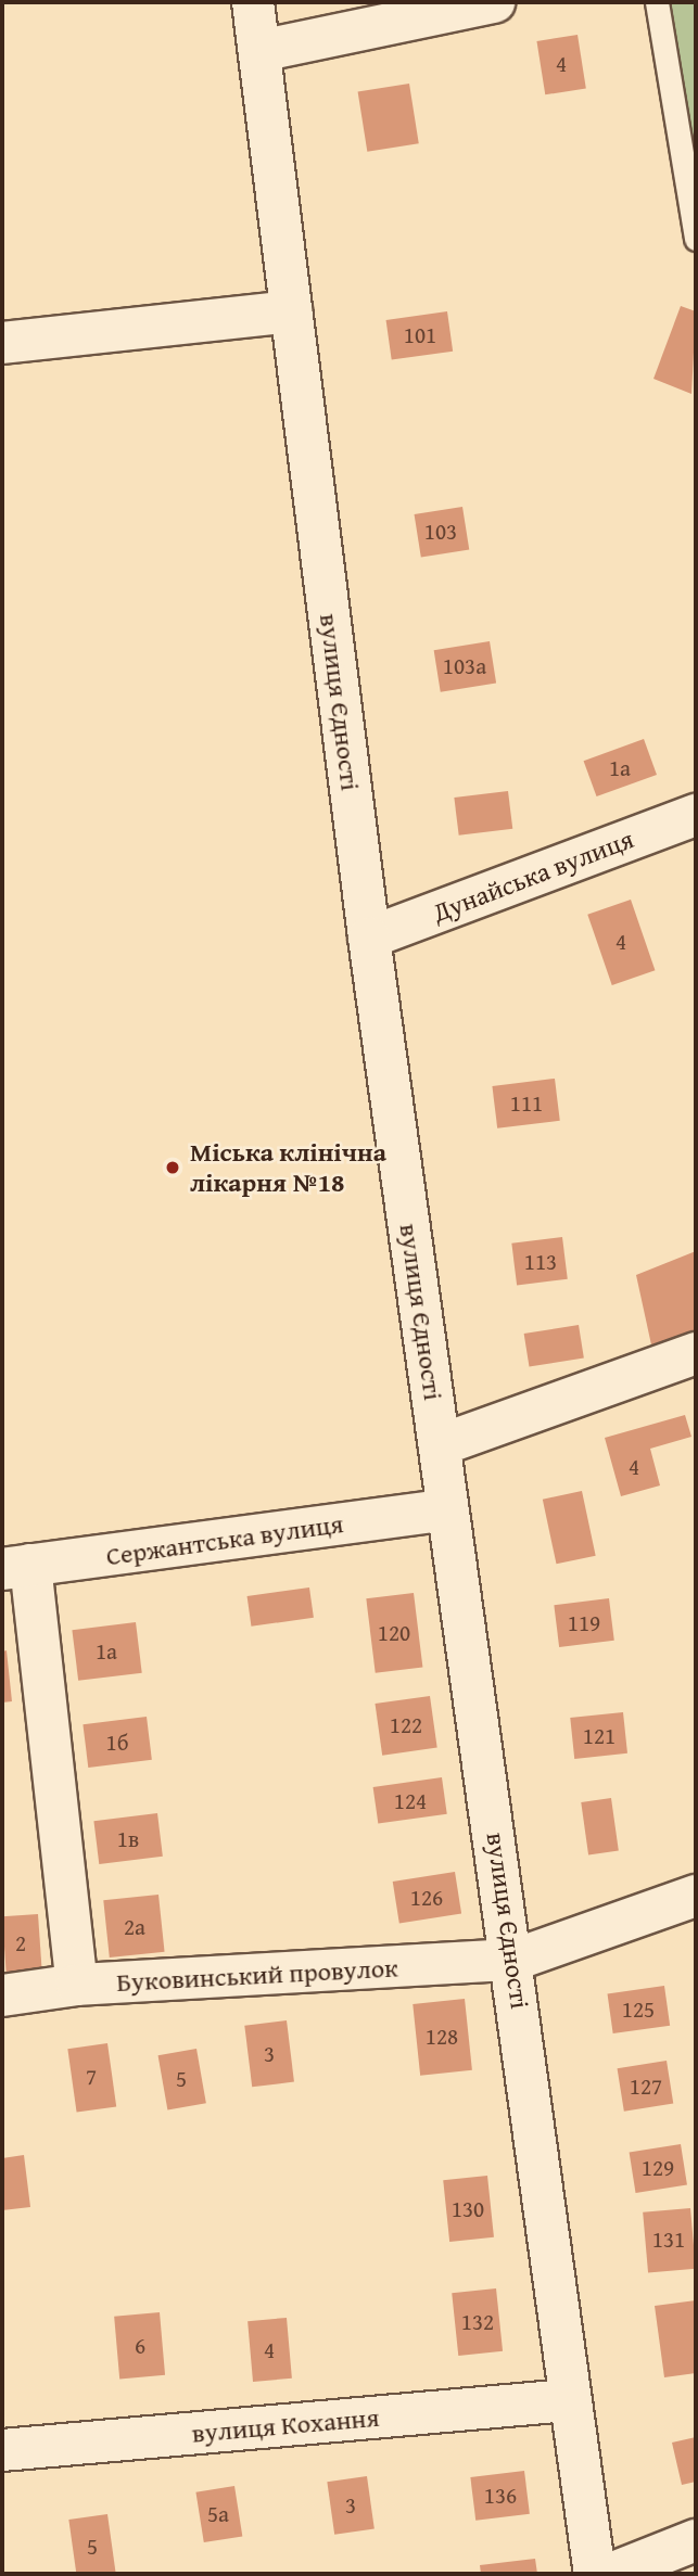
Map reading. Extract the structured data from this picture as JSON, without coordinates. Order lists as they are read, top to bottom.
{
  "streets": {
    "street": [
      "вулиця Єдності",
      "Дунайська вулиця",
      "Сержантська вулиця",
      "Буковинський провулок",
      "вулиця Кохання"
    ]
  },
  "crossings": [
    ["вулиця Єдності", "Дунайська вулиця"],
    ["вулиця Єдності", "Сержантська вулиця"],
    ["вулиця Єдності", "Буковинський провулок"],
    ["вулиця Єдності", "вулиця Кохання"]
  ],
  "places": ["Міська клінічна лікарня №18"],
  "house_numbers": [
    "4",
    "101",
    "103",
    "103а",
    "1а",
    "4",
    "111",
    "113",
    "4",
    "119",
    "120",
    "1а",
    "122",
    "121",
    "1б",
    "124",
    "1в",
    "126",
    "2а",
    "2",
    "125",
    "128",
    "3",
    "7",
    "5",
    "127",
    "129",
    "130",
    "131",
    "132",
    "6",
    "4",
    "136",
    "3",
    "5а",
    "5"
  ]
}
